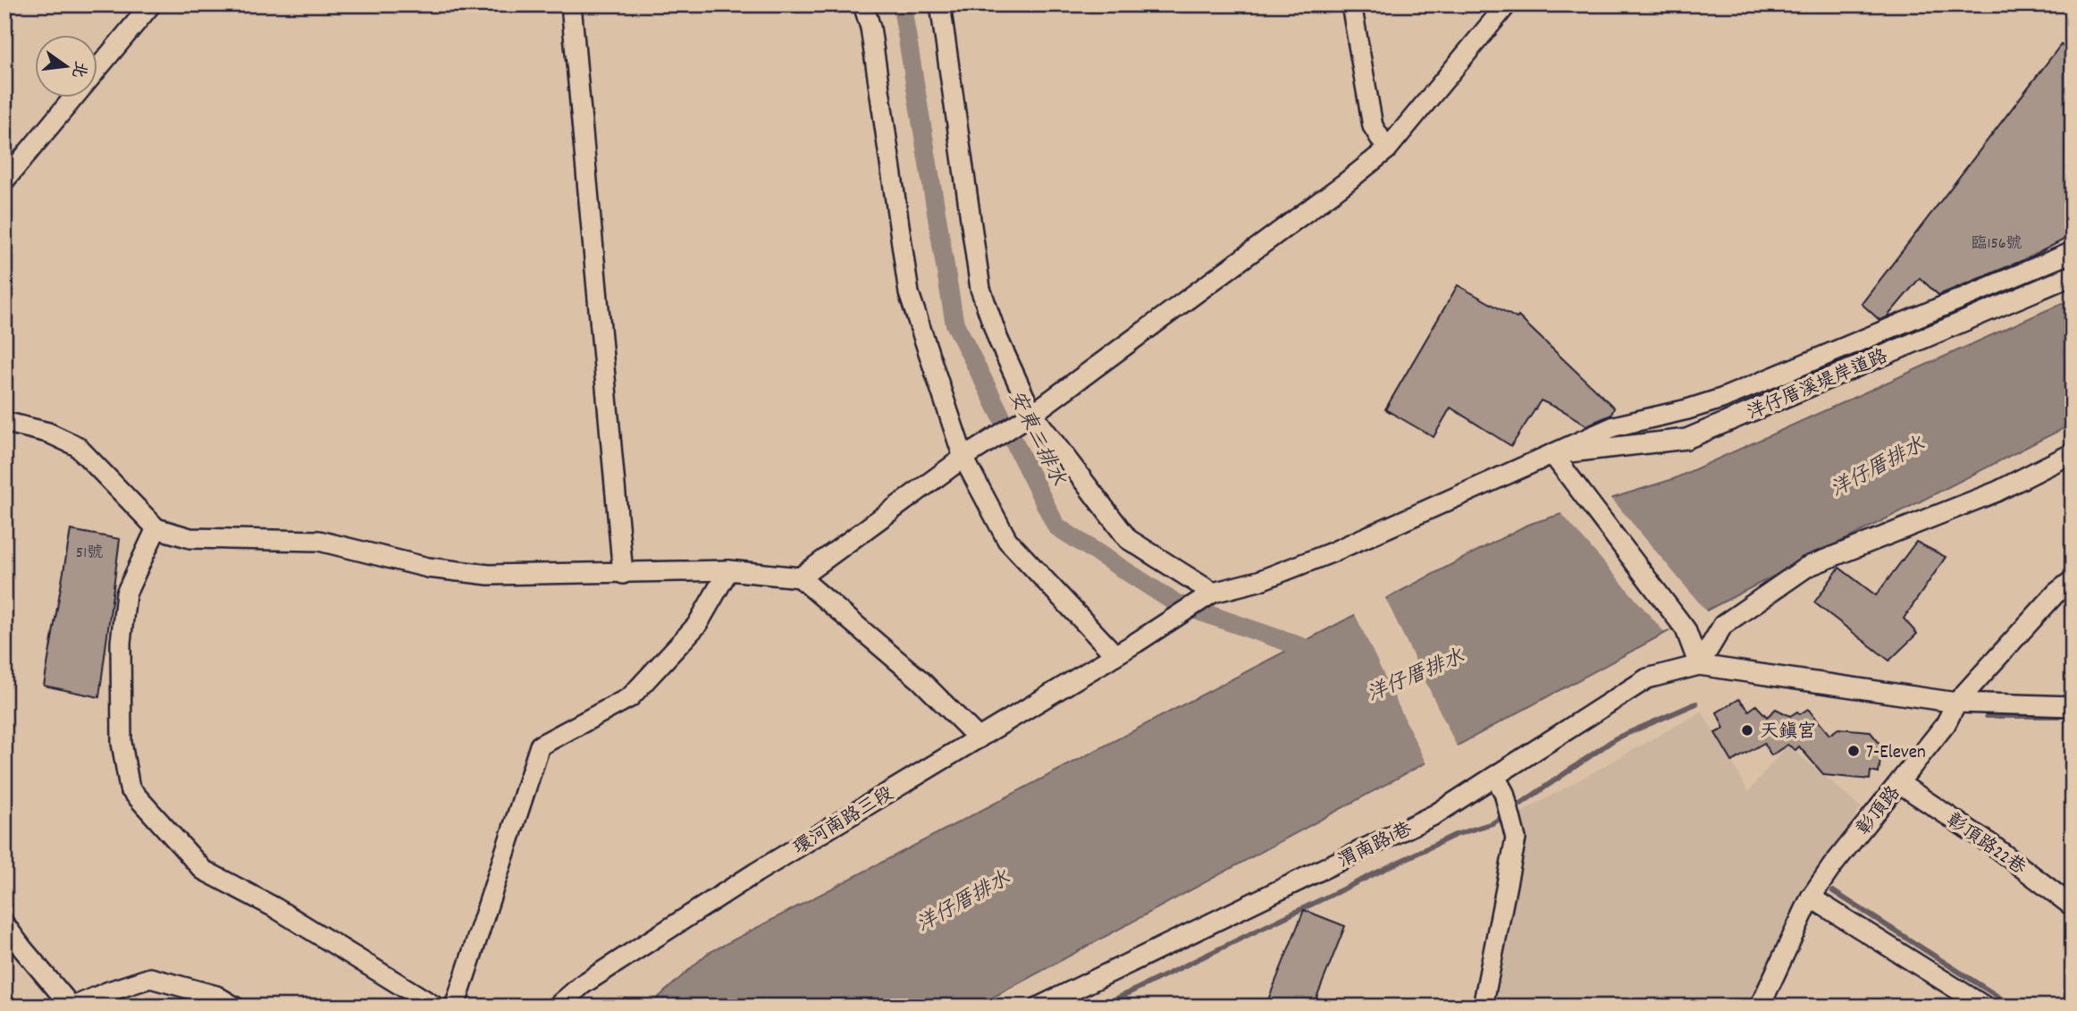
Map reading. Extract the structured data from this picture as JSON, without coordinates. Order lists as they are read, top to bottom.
{
  "streets": {
    "street": [
      "洋仔厝溪堤岸道路",
      "彰頂路",
      "環河南路三段",
      "彰頂路22巷",
      "渭南路1巷"
    ]
  },
  "crossings": [
    ["洋仔厝溪堤岸道路", "環河南路三段"],
    ["彰頂路", "彰頂路22巷"]
  ],
  "water": ["安東二排水", "洋仔厝排水"],
  "places": ["天鎮宮", "7-Eleven"],
  "house_numbers": ["臨156號", "51號"],
  "north": "right"
}
